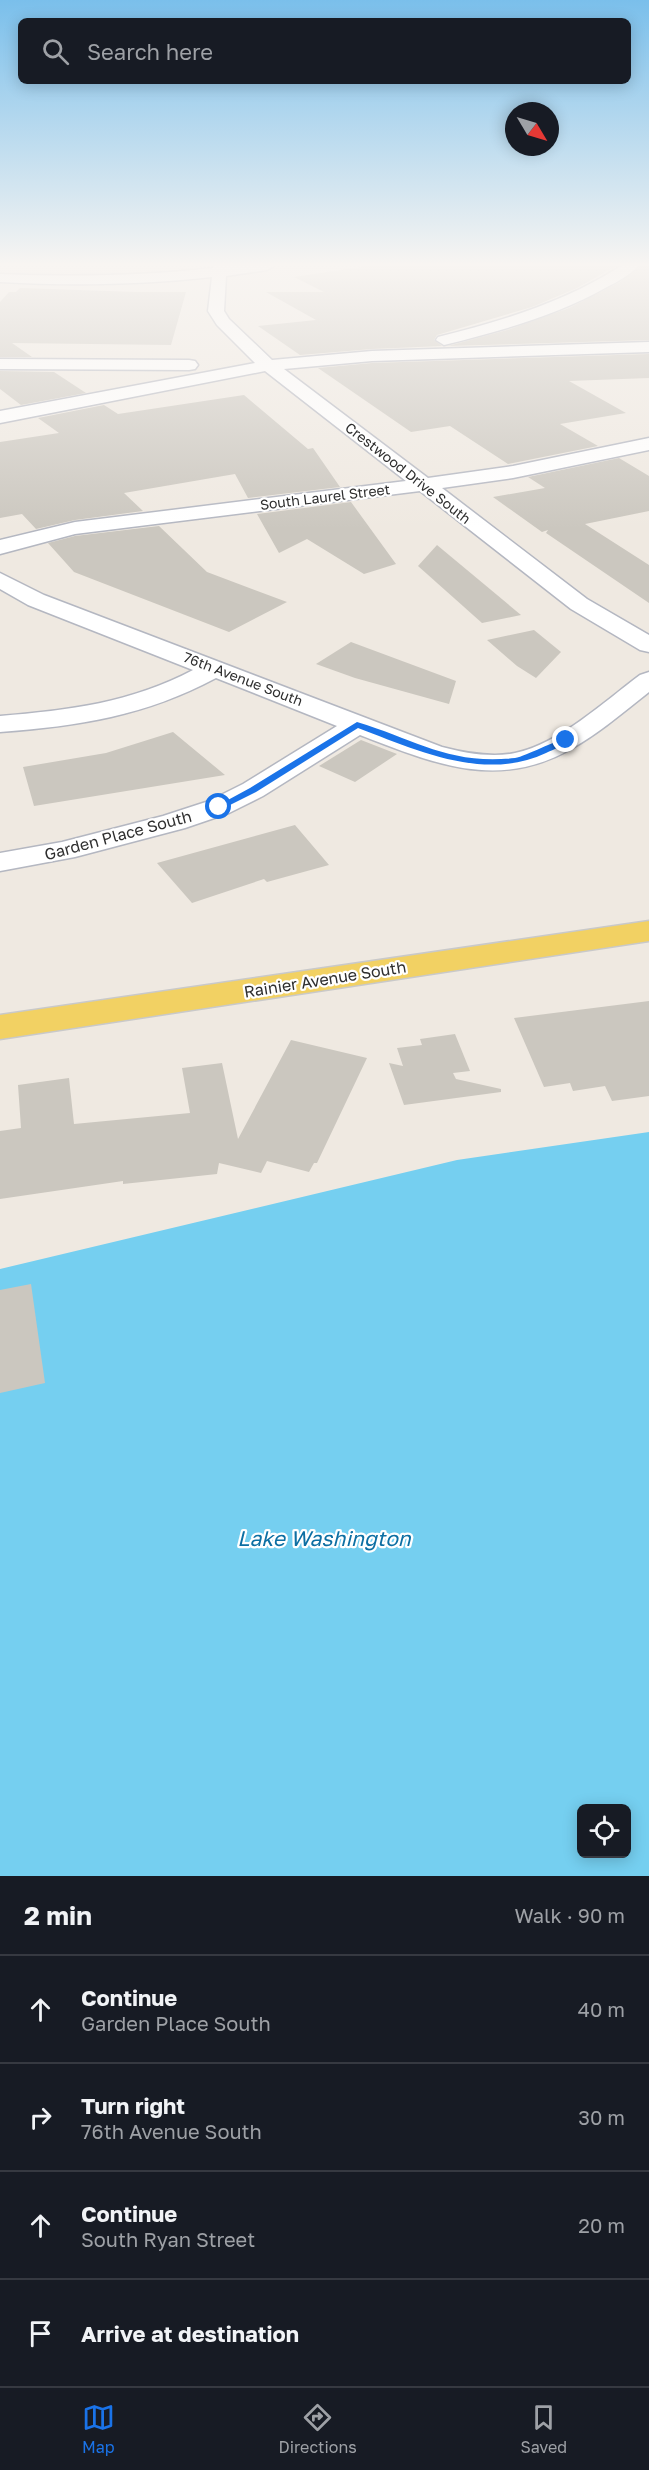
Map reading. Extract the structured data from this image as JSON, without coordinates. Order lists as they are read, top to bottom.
{
  "streets": {
    "main road": ["Rainier Avenue South"],
    "street": [
      "Crestwood Drive South",
      "South Laurel Street",
      "76th Avenue South",
      "Garden Place South"
    ]
  },
  "crossings": [
    ["Crestwood Drive South", "South Laurel Street"],
    ["76th Avenue South", "Garden Place South"]
  ],
  "water": ["Lake Washington"],
  "north": "bottom right",
  "page": {
    "search": "Search here",
    "heading": ["2 min", "Walk · 90 m"],
    "list": [
      ["Continue", "Garden Place South", "40 m"],
      ["Turn right", "76th Avenue South", "30 m"],
      ["Continue", "South Ryan Street", "20 m"],
      "Arrive at destination"
    ],
    "nav": ["Map", "Directions", "Saved"]
  }
}
